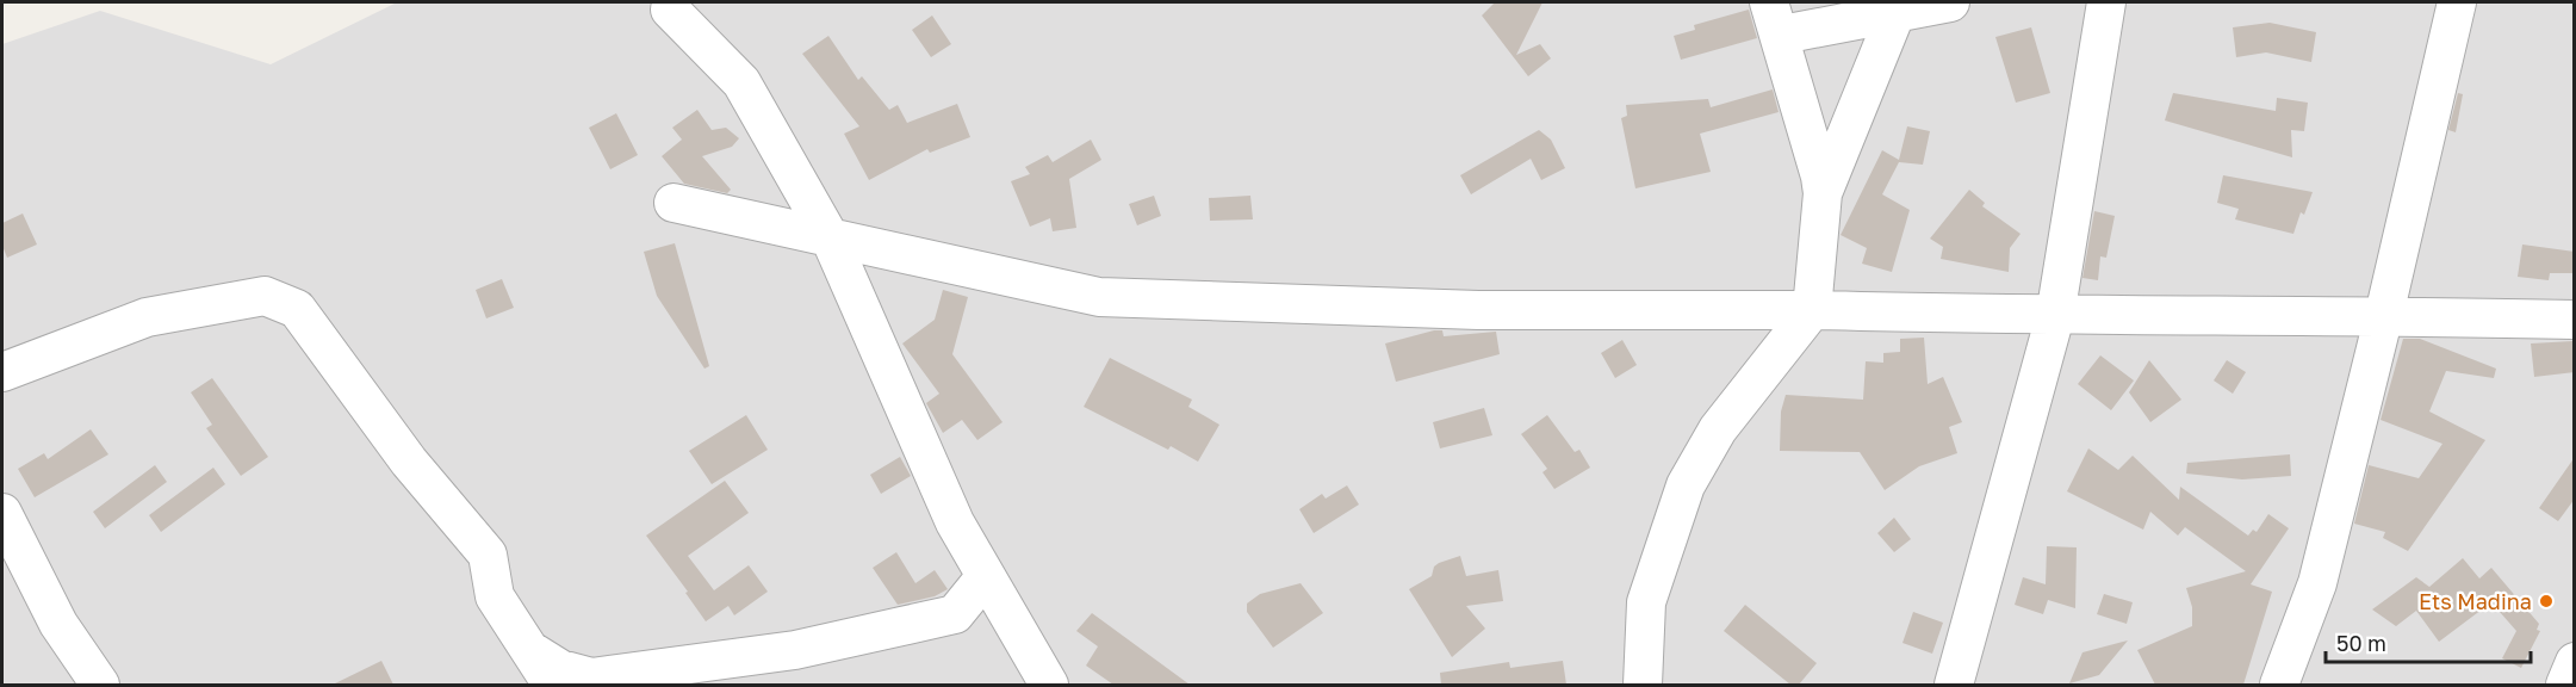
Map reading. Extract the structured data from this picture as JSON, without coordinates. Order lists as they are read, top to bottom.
{
  "places": ["Ets Madina"],
  "scale_bar": "50 m"
}
